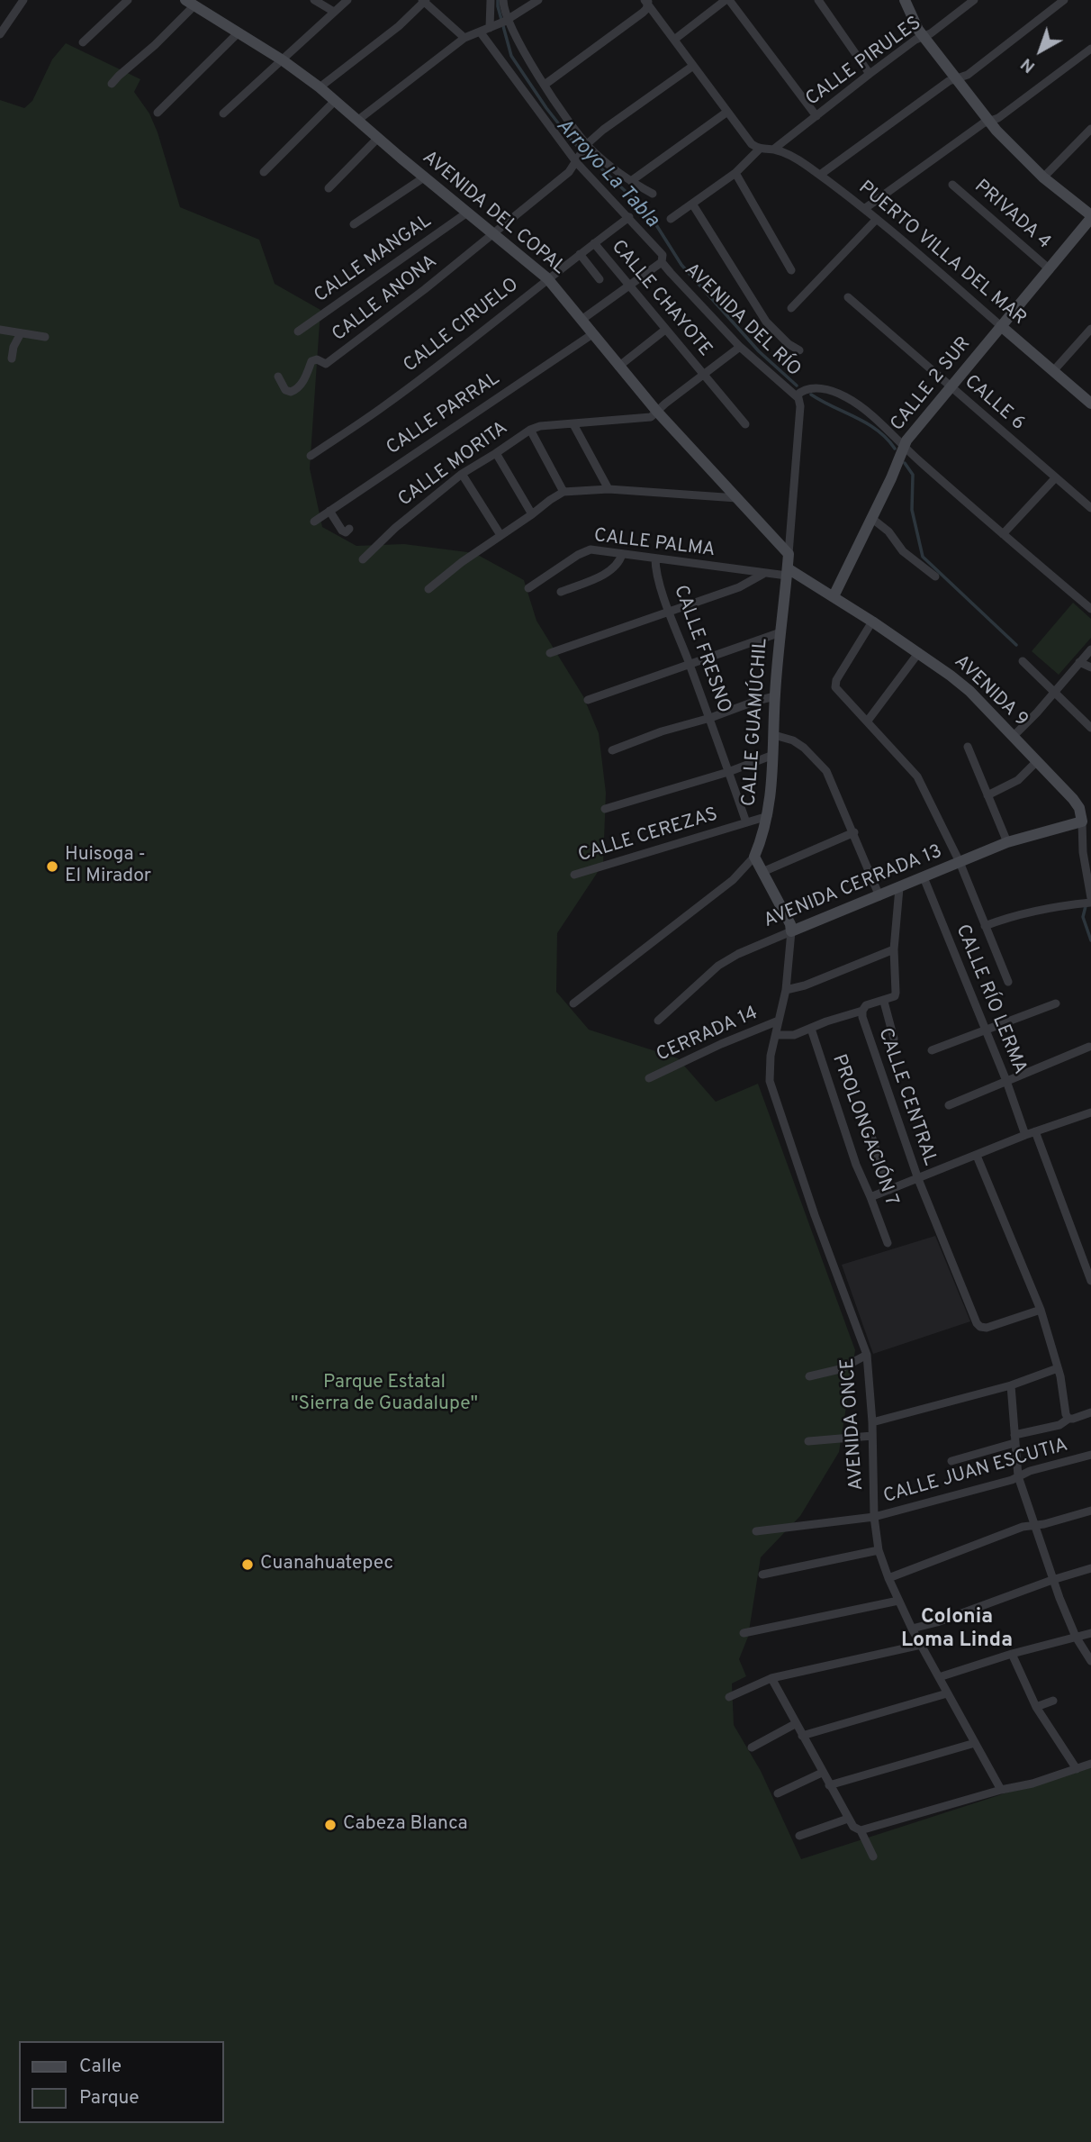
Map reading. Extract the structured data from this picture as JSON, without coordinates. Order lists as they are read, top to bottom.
{
  "streets": {
    "street": [
      "CALLE PIRULES",
      "AVENIDA DEL COPAL",
      "PRIVADA 4",
      "PUERTO VILLA DEL MAR",
      "CALLE MANGAL",
      "CALLE ANONA",
      "CALLE CHAYOTE",
      "AVENIDA DEL RÍO",
      "CALLE CIRUELO",
      "CALLE 2 SUR",
      "CALLE 6",
      "CALLE PARRAL",
      "CALLE MORITA",
      "CALLE PALMA",
      "CALLE FRESNO",
      "AVENIDA 9",
      "CALLE GUAMÚCHIL",
      "CALLE CEREZAS",
      "AVENIDA CERRADA 13",
      "CALLE RÍO LERMA",
      "CERRADA 14",
      "CALLE CENTRAL",
      "PROLONGACIÓN 7",
      "AVENIDA ONCE",
      "CALLE JUAN ESCUTIA"
    ]
  },
  "crossings": [
    ["CALLE PIRULES", "PUERTO VILLA DEL MAR"],
    ["AVENIDA DEL COPAL", "CALLE MANGAL"],
    ["AVENIDA DEL COPAL", "CALLE ANONA"],
    ["AVENIDA DEL COPAL", "CALLE CIRUELO"],
    ["AVENIDA DEL COPAL", "CALLE PARRAL"],
    ["AVENIDA DEL COPAL", "CALLE MORITA"],
    ["AVENIDA DEL COPAL", "CALLE GUAMÚCHIL"],
    ["PRIVADA 4", "CALLE 2 SUR"],
    ["PUERTO VILLA DEL MAR", "CALLE 2 SUR"],
    ["CALLE CHAYOTE", "CALLE CIRUELO"],
    ["CALLE CHAYOTE", "CALLE MORITA"],
    ["AVENIDA DEL RÍO", "CALLE CIRUELO"],
    ["AVENIDA DEL RÍO", "CALLE MORITA"],
    ["AVENIDA DEL RÍO", "CALLE GUAMÚCHIL"],
    ["CALLE 2 SUR", "CALLE 6"],
    ["CALLE 2 SUR", "AVENIDA 9"],
    ["CALLE PALMA", "CALLE FRESNO"],
    ["CALLE PALMA", "AVENIDA 9"],
    ["CALLE PALMA", "CALLE GUAMÚCHIL"],
    ["CALLE FRESNO", "CALLE CEREZAS"],
    ["AVENIDA 9", "CALLE GUAMÚCHIL"],
    ["AVENIDA 9", "AVENIDA CERRADA 13"],
    ["CALLE GUAMÚCHIL", "CALLE CEREZAS"],
    ["AVENIDA CERRADA 13", "CALLE RÍO LERMA"],
    ["AVENIDA CERRADA 13", "CALLE CENTRAL"],
    ["AVENIDA CERRADA 13", "AVENIDA ONCE"],
    ["CERRADA 14", "AVENIDA ONCE"],
    ["AVENIDA ONCE", "CALLE JUAN ESCUTIA"]
  ],
  "districts": ["Colonia Loma Linda"],
  "water": ["Arroyo La Tabla"],
  "parks": ["Parque Estatal \"Sierra de Guadalupe\""],
  "places": ["Huisoga - El Mirador", "Cuanahuatepec", "Cabeza Blanca"],
  "legend": ["Calle", "Parque"],
  "north": "bottom left"
}
